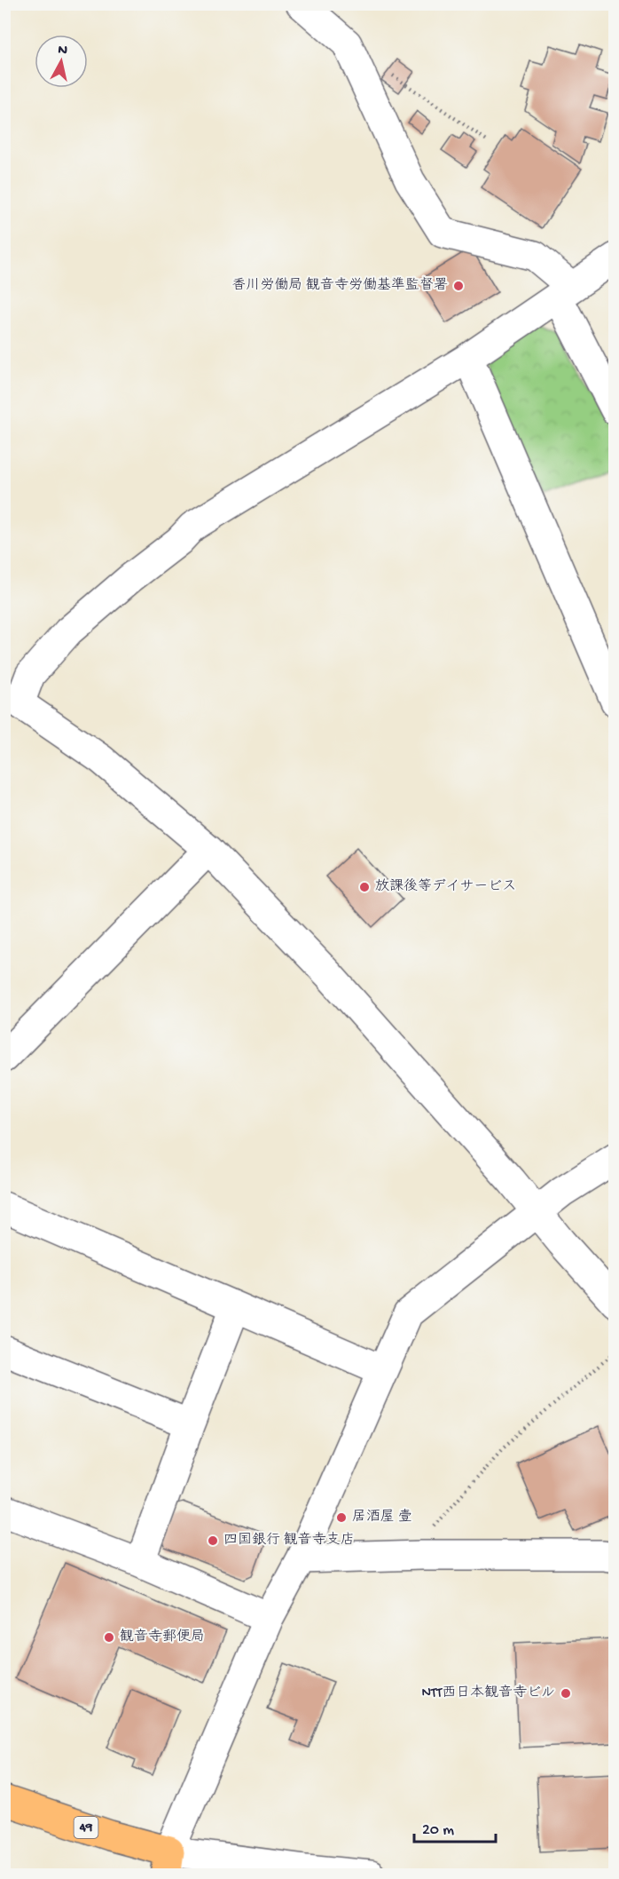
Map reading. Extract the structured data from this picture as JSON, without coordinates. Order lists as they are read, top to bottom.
{
  "streets": {
    "main road": ["49"]
  },
  "places": [
    "香川労働局 観音寺労働基準監督署",
    "放課後等デイサービス",
    "居酒屋 壹",
    "四国銀行 観音寺支店",
    "観音寺郵便局",
    "NTT西日本観音寺ビル"
  ],
  "scale_bar": "20 m",
  "north": "top"
}
